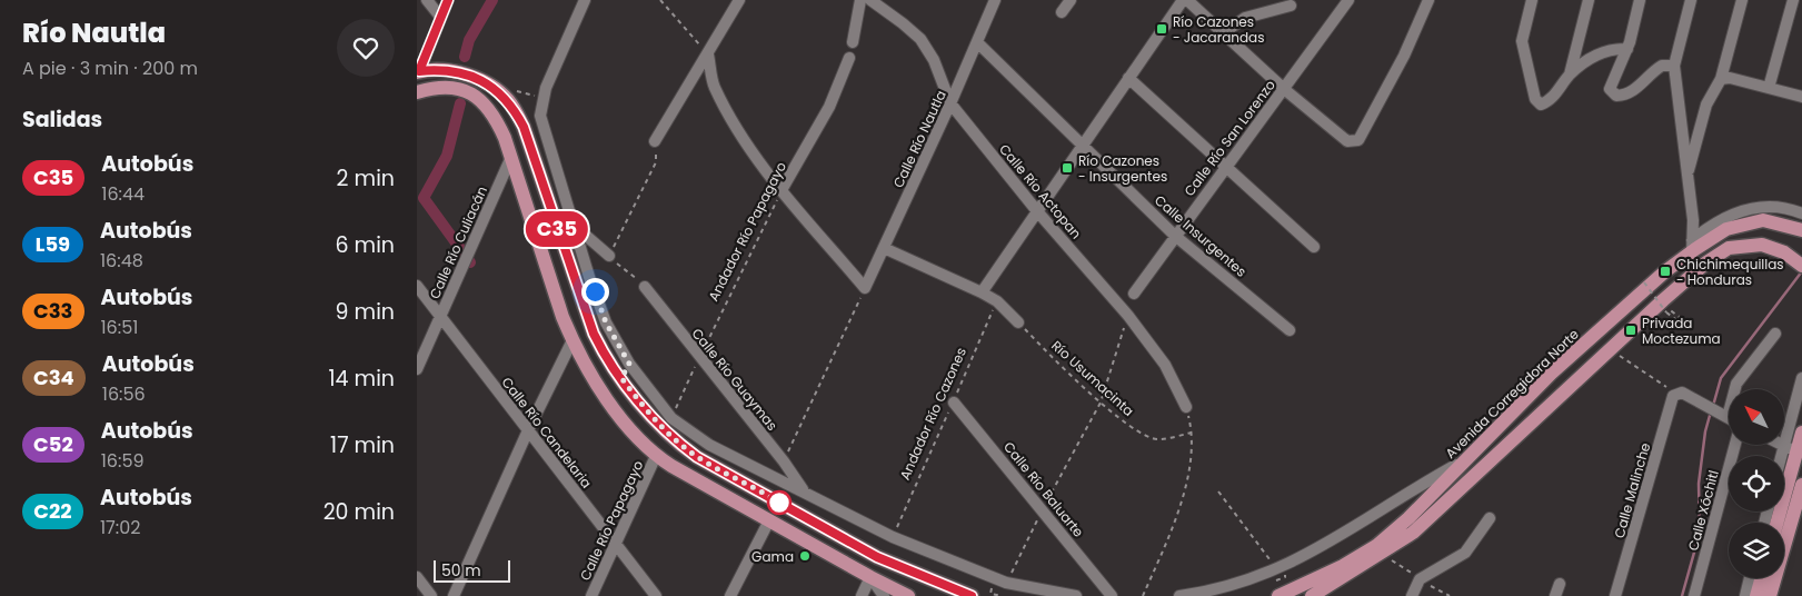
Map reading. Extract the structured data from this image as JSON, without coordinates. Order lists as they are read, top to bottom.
{
  "streets": {
    "main road": ["Avenida Corregidora Norte"],
    "street": [
      "Calle Río San Lorenzo",
      "Calle Río Nautla",
      "Calle Río Actopan",
      "Andador Río Papagayo",
      "Calle Insurgentes",
      "Calle Río Culiacán",
      "Calle Río Guaymas",
      "Calle Río Candelaria",
      "Calle Río Baluarte",
      "Calle Malinche",
      "Calle Xóchitl",
      "Calle Río Papagayo"
    ],
    "path": ["Río Usumacinta", "Andador Río Cazones"]
  },
  "crossings": [
    ["Calle Río San Lorenzo", "Calle Insurgentes"],
    ["Calle Río Nautla", "Calle Río Actopan"],
    ["Calle Río Nautla", "Calle Insurgentes"],
    ["Andador Río Papagayo", "Calle Río Guaymas"],
    ["Calle Río Culiacán", "Calle Río Candelaria"],
    ["Andador Río Cazones", "Calle Río Baluarte"],
    ["Calle Río Candelaria", "Calle Río Papagayo"]
  ],
  "places": {
    "transit": [
      "Río Cazones - Jacarandas",
      "Río Cazones - Insurgentes",
      "Chichimequillas - Honduras",
      "Privada Moctezuma"
    ],
    "other": ["Gama"]
  },
  "lines": ["bus line C35"],
  "scale_bar": "50 m",
  "north": "top left",
  "page": {
    "heading": [
      ["Río Nautla", "A pie · 3 min · 200 m"],
      "Salidas"
    ],
    "on_map": "C35",
    "list": [
      {
        "mark": "C35",
        "name": "Autobús",
        "note": "16:44",
        "value": "2 min"
      },
      {
        "mark": "L59",
        "name": "Autobús",
        "note": "16:48",
        "value": "6 min"
      },
      {
        "mark": "C33",
        "name": "Autobús",
        "note": "16:51",
        "value": "9 min"
      },
      {
        "mark": "C34",
        "name": "Autobús",
        "note": "16:56",
        "value": "14 min"
      },
      {
        "mark": "C52",
        "name": "Autobús",
        "note": "16:59",
        "value": "17 min"
      },
      {
        "mark": "C22",
        "name": "Autobús",
        "note": "17:02",
        "value": "20 min"
      }
    ],
    "scale": "50 m"
  }
}
